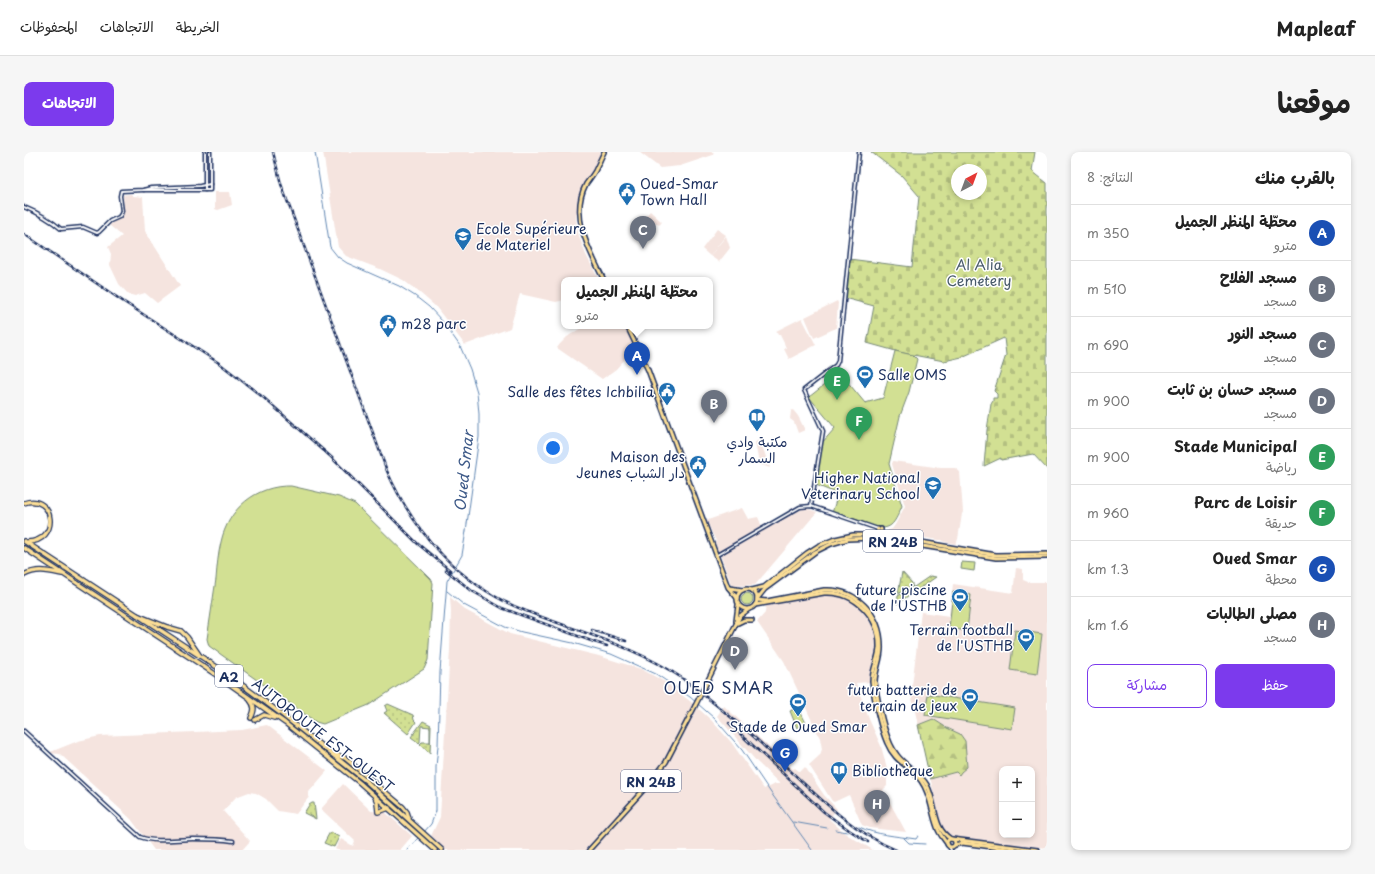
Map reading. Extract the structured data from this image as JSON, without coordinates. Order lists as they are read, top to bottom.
{
  "streets": {
    "highway": ["A2", "AUTOROUTE EST-OUEST"],
    "main road": ["RN 24B"]
  },
  "districts": ["OUED SMAR"],
  "water": ["Oued Smar"],
  "parks": ["Al Alia Cemetery"],
  "places": {
    "public building": [
      "Oued-Smar Town Hall",
      "m28 parc",
      "Salle des fêtes Ichbilia",
      "Maison des Jeunes دار الشباب"
    ],
    "school or university": ["Ecole Supérieure de Materiel", "Higher National Veterinary School"],
    "sports": [
      "Salle OMS",
      "future piscine de l'USTHB",
      "Terrain football de l'USTHB",
      "futur batterie de terrain de jeux",
      "Stade de Oued Smar"
    ],
    "library": ["مكتبة وادي السمار", "Bibliothèque"]
  },
  "north": "top right",
  "page": {
    "header": "Mapleaf",
    "nav": ["الخريطة", "الاتجاهات", "المحفوظات"],
    "title": "موقعنا",
    "buttons": [
      "الاتجاهات",
      ["حفظ", "مشاركة"]
    ],
    "heading": ["بالقرب منك", "النتائج: 8"],
    "list": [
      {
        "mark": "A",
        "name": "محطّة المنظر الجميل",
        "note": "مترو",
        "value": "350 m"
      },
      {
        "mark": "B",
        "name": "مسجد الفلاح",
        "note": "مسجد",
        "value": "510 m"
      },
      {
        "mark": "C",
        "name": "مسجد النور",
        "note": "مسجد",
        "value": "690 m"
      },
      {
        "mark": "D",
        "name": "مسجد حسان بن ثابت",
        "note": "مسجد",
        "value": "900 m"
      },
      {
        "mark": "E",
        "name": "Stade Municipal",
        "note": "رياضة",
        "value": "900 m"
      },
      {
        "mark": "F",
        "name": "Parc de Loisir",
        "note": "حديقة",
        "value": "960 m"
      },
      {
        "mark": "G",
        "name": "Oued Smar",
        "note": "محطة",
        "value": "1.3 km"
      },
      {
        "mark": "H",
        "name": "مصلى الطالبات",
        "note": "مسجد",
        "value": "1.6 km"
      }
    ],
    "pins": [
      "C",
      "A",
      "E",
      "B",
      "F",
      "D",
      "G",
      "H"
    ],
    "popup": ["محطّة المنظر الجميل", "مترو"],
    "map_buttons": ["+", "−"]
  }
}
